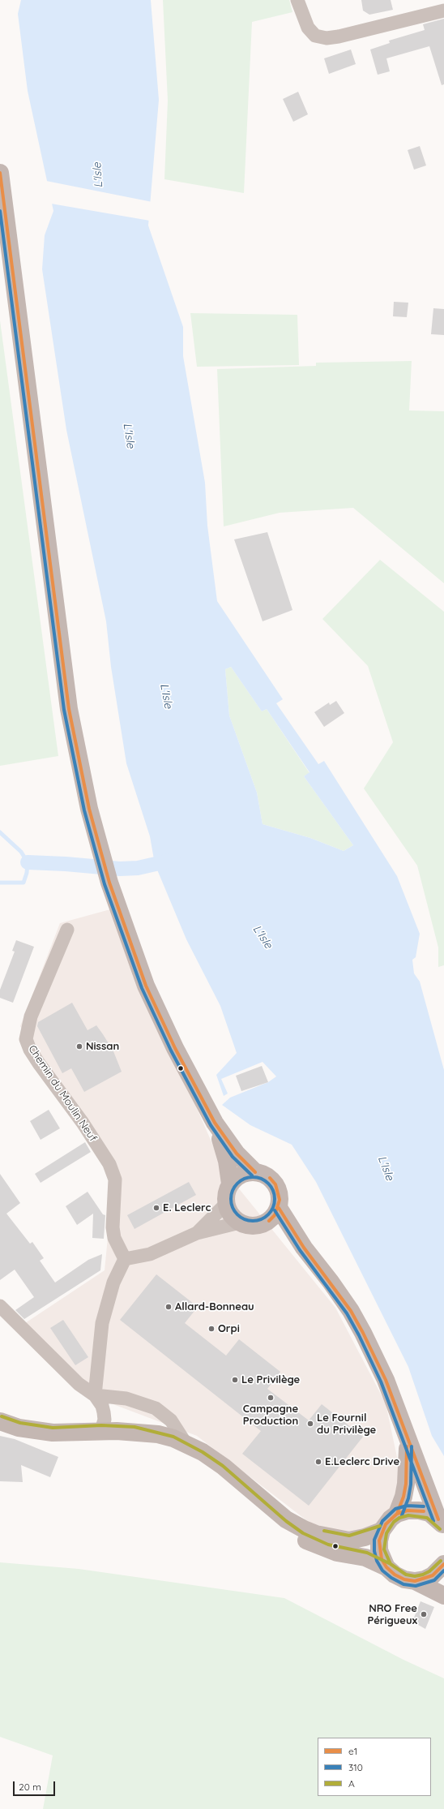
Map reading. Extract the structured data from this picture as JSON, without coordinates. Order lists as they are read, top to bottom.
{
  "streets": {
    "street": ["Chemin du Moulin Neuf"]
  },
  "water": ["L'Isle"],
  "places": [
    "Nissan",
    "E. Leclerc",
    "Allard-Bonneau",
    "Orpi",
    "Le Privilège",
    "Campagne Production",
    "Le Fournil du Privilège",
    "E.Leclerc Drive",
    "NRO Free Périgueux"
  ],
  "lines": ["transit line e1", "transit line 310", "transit line A"],
  "legend": ["e1", "310", "A"],
  "scale_bar": "20 m"
}
